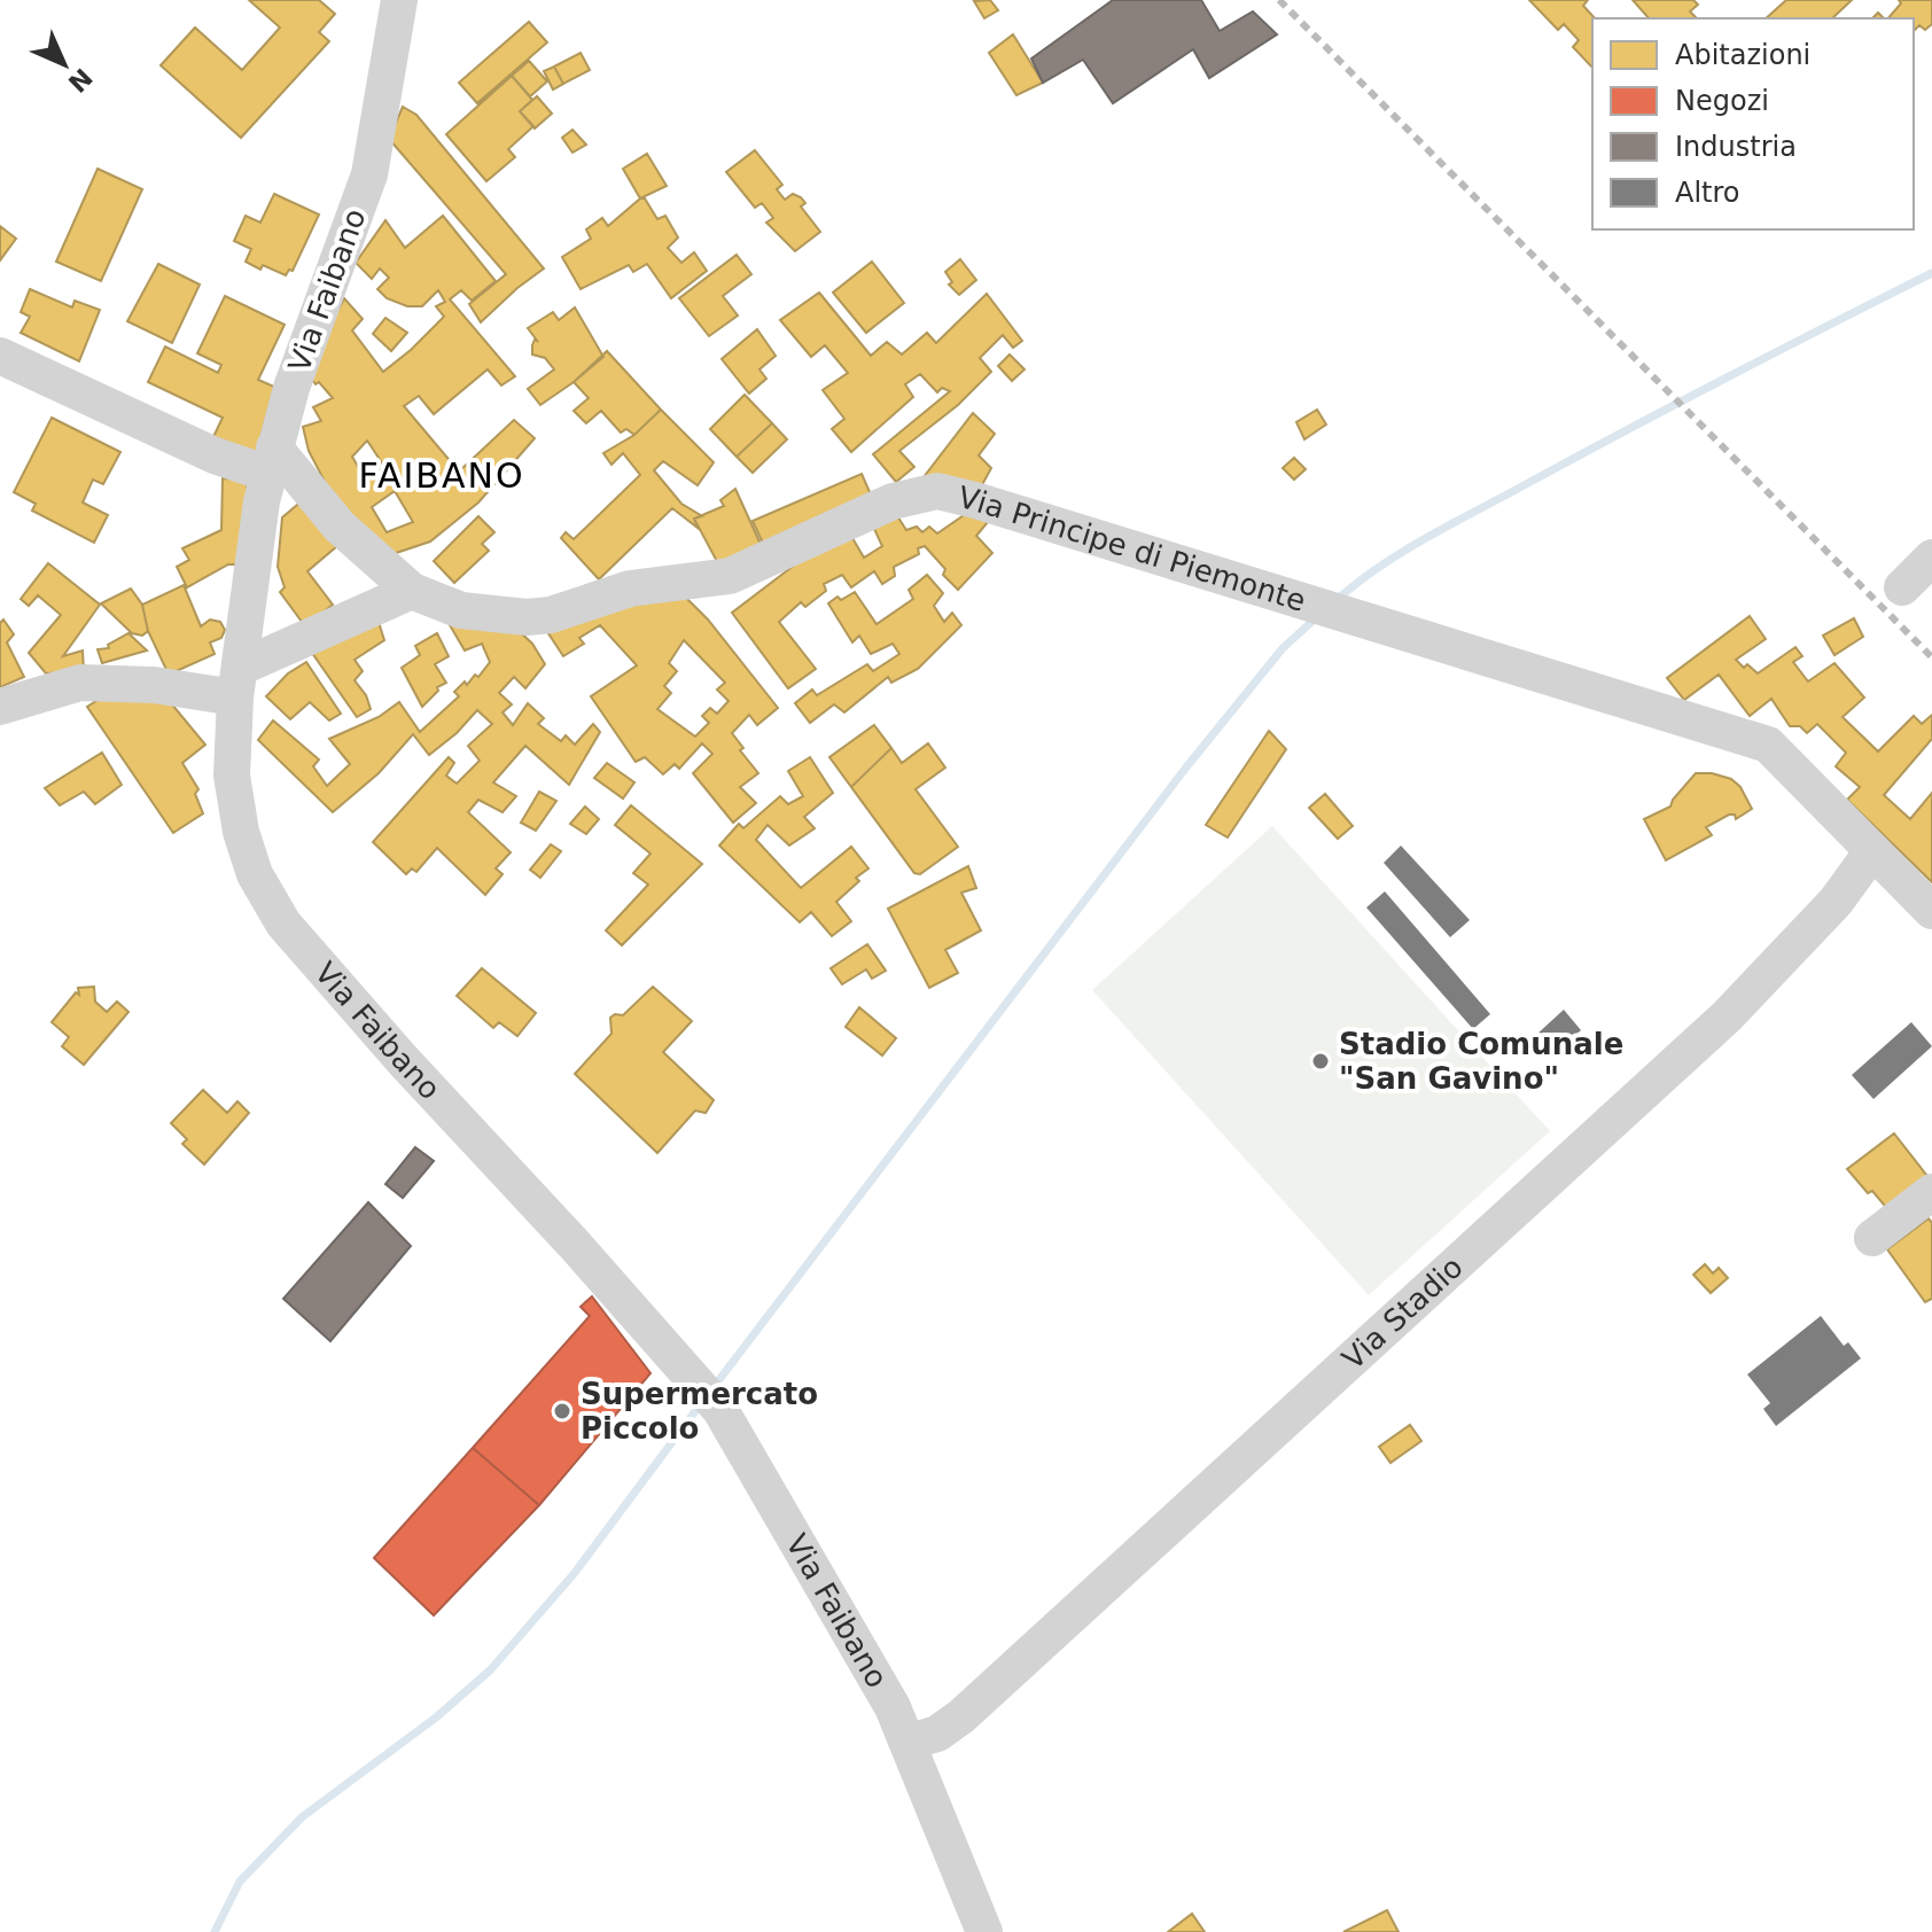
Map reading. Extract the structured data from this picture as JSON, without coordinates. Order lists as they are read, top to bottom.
{
  "streets": {
    "street": ["Via Faibano", "Via Principe di Piemonte", "Via Stadio"]
  },
  "crossings": [
    ["Via Faibano", "Via Principe di Piemonte"],
    ["Via Faibano", "Via Stadio"],
    ["Via Principe di Piemonte", "Via Stadio"]
  ],
  "districts": ["FAIBANO"],
  "places": ["Stadio Comunale \"San Gavino\"", "Supermercato Piccolo"],
  "legend": [
    "Abitazioni",
    "Negozi",
    "Industria",
    "Altro"
  ],
  "north": "bottom right"
}
